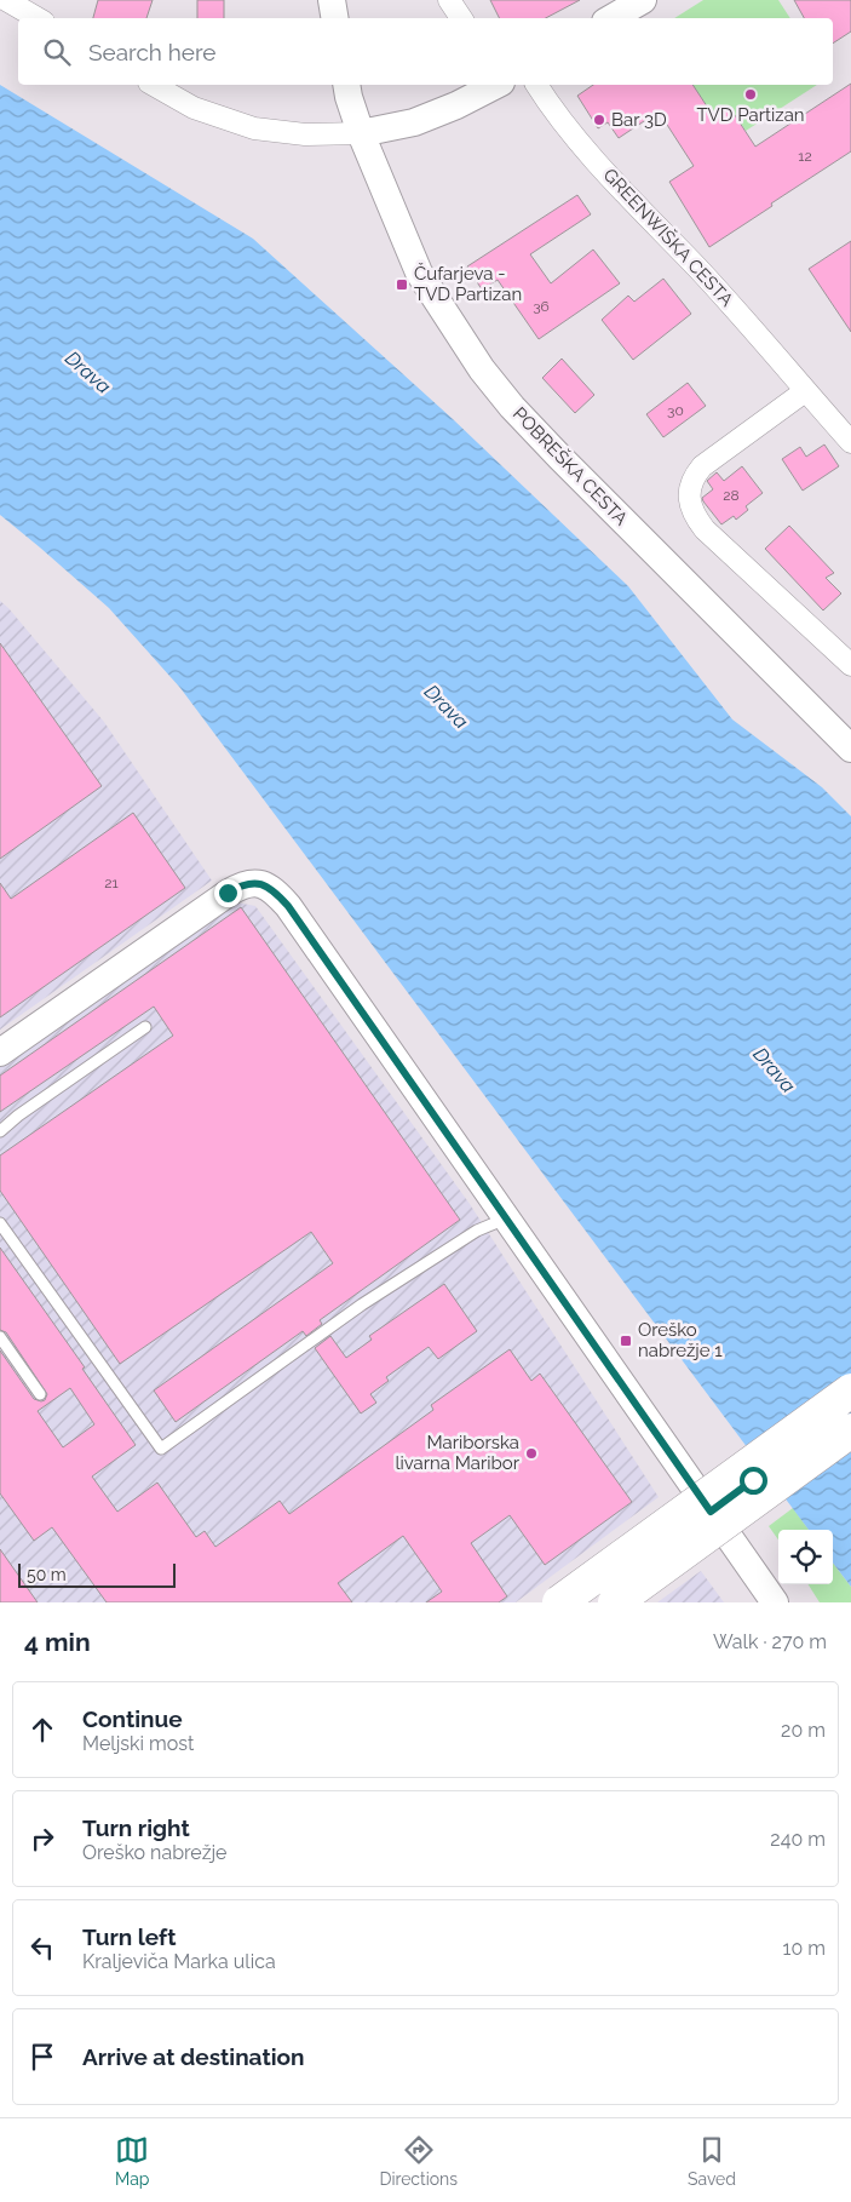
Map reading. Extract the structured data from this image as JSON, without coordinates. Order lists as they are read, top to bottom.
{
  "streets": {
    "street": ["GREENWIŠKA CESTA", "POBREŠKA CESTA"]
  },
  "water": ["Drava"],
  "places": {
    "other": ["TVD Partizan", "Bar 3D", "Mariborska livarna Maribor"],
    "transit": ["Čufarjeva - TVD Partizan", "Oreško nabrežje 1"]
  },
  "house_numbers": [
    "12",
    "36",
    "30",
    "28",
    "21"
  ],
  "scale_bar": "50 m",
  "page": {
    "search": "Search here",
    "scale": "50 m",
    "heading": ["4 min", "Walk · 270 m"],
    "list": [
      ["Continue", "Meljski most", "20 m"],
      ["Turn right", "Oreško nabrežje", "240 m"],
      ["Turn left", "Kraljeviča Marka ulica", "10 m"],
      "Arrive at destination"
    ],
    "nav": ["Map", "Directions", "Saved"]
  }
}
